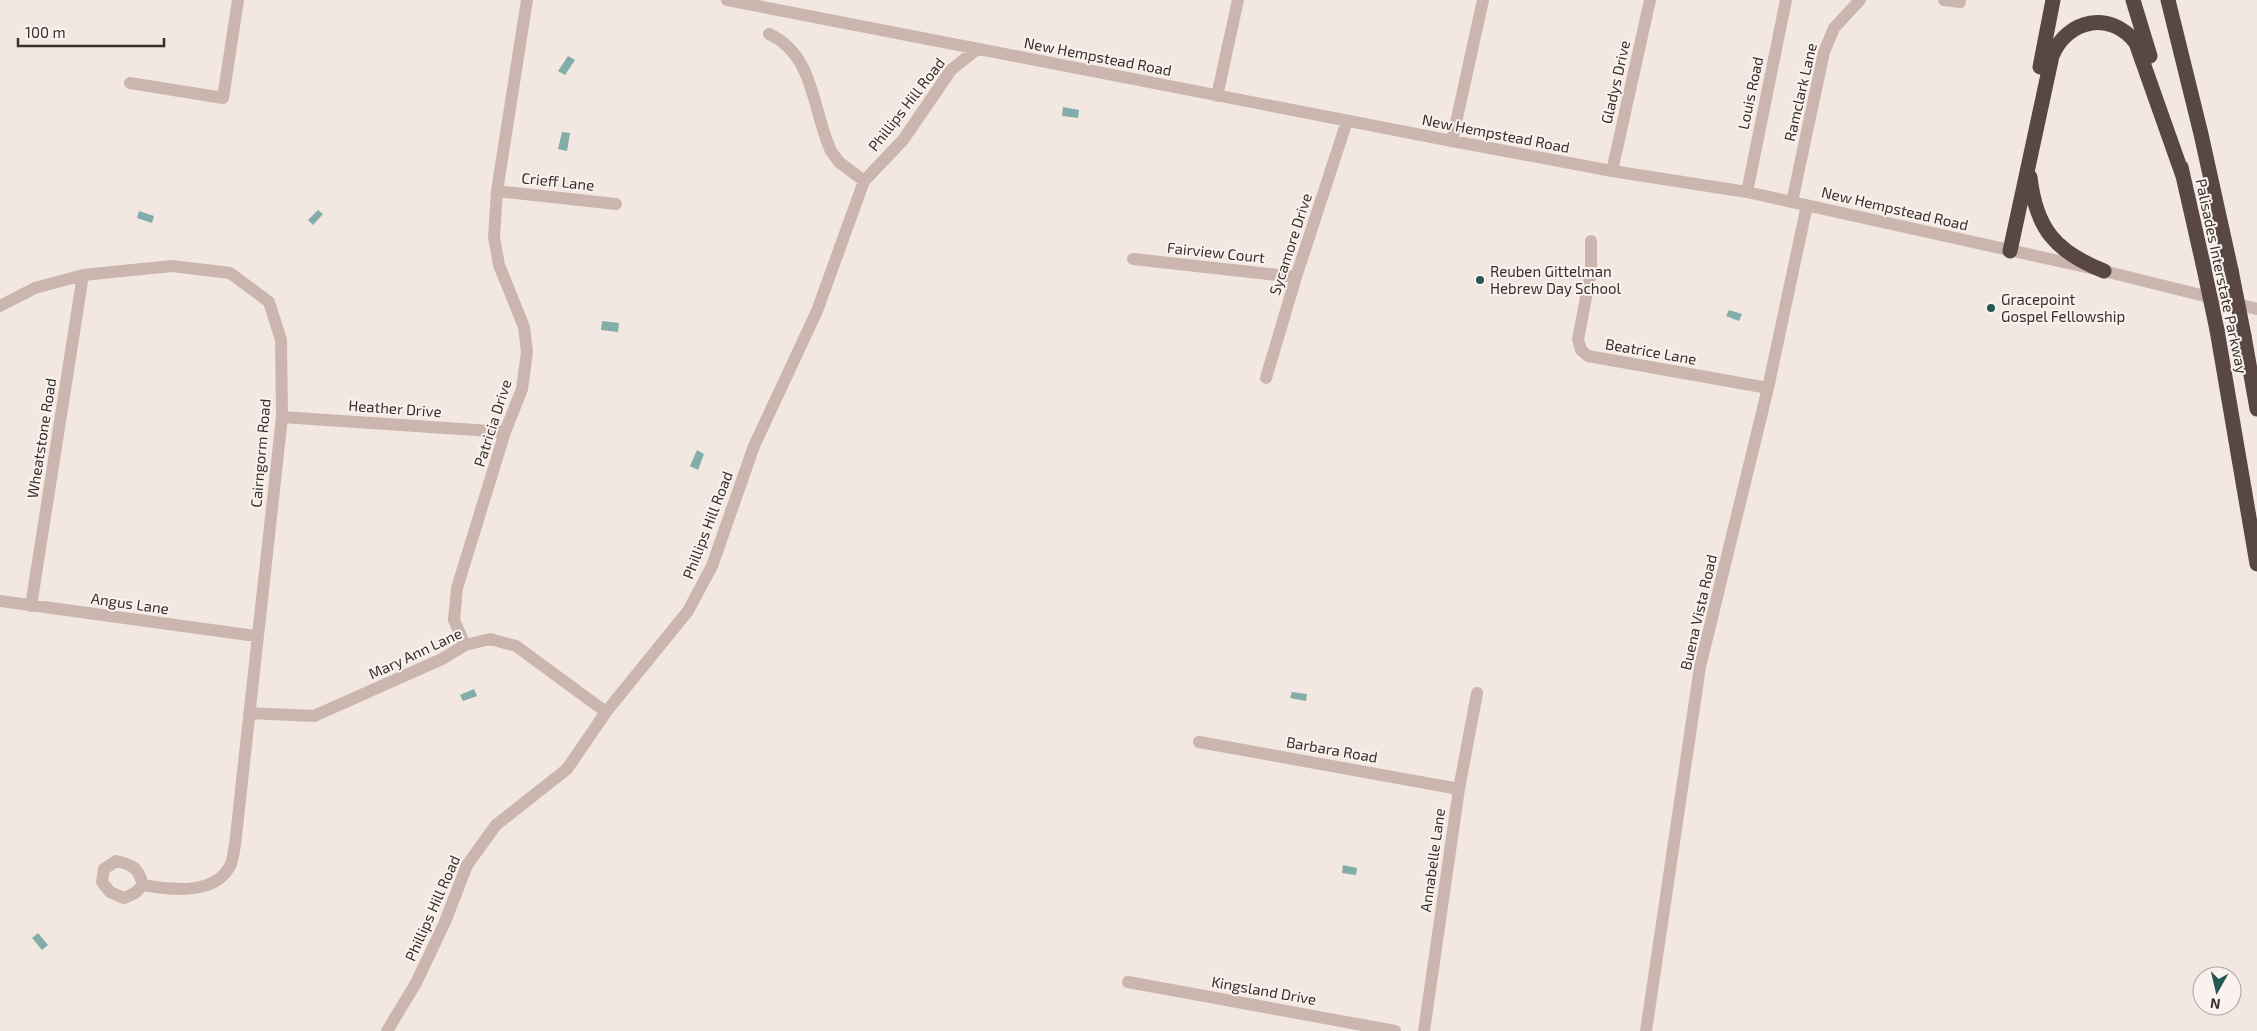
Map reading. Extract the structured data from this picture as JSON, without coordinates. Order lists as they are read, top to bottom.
{
  "streets": {
    "highway": ["Palisades Interstate Parkway"],
    "street": [
      "New Hempstead Road",
      "Gladys Drive",
      "Ramclark Lane",
      "Louis Road",
      "Phillips Hill Road",
      "Crieff Lane",
      "Sycamore Drive",
      "Fairview Court",
      "Beatrice Lane",
      "Heather Drive",
      "Patricia Drive",
      "Wheatstone Road",
      "Cairngorm Road",
      "Angus Lane",
      "Buena Vista Road",
      "Mary Ann Lane",
      "Barbara Road",
      "Annabelle Lane",
      "Kingsland Drive"
    ]
  },
  "crossings": [
    ["New Hempstead Road", "Gladys Drive"],
    ["New Hempstead Road", "Ramclark Lane"],
    ["New Hempstead Road", "Louis Road"],
    ["New Hempstead Road", "Phillips Hill Road"],
    ["New Hempstead Road", "Sycamore Drive"],
    ["New Hempstead Road", "Buena Vista Road"],
    ["Phillips Hill Road", "Mary Ann Lane"],
    ["Crieff Lane", "Patricia Drive"],
    ["Sycamore Drive", "Fairview Court"],
    ["Beatrice Lane", "Buena Vista Road"],
    ["Heather Drive", "Patricia Drive"],
    ["Heather Drive", "Cairngorm Road"],
    ["Patricia Drive", "Mary Ann Lane"],
    ["Wheatstone Road", "Cairngorm Road"],
    ["Wheatstone Road", "Angus Lane"],
    ["Cairngorm Road", "Angus Lane"],
    ["Cairngorm Road", "Mary Ann Lane"],
    ["Barbara Road", "Annabelle Lane"]
  ],
  "places": ["Reuben Gittelman Hebrew Day School", "Gracepoint Gospel Fellowship"],
  "scale_bar": "100 m",
  "north": "bottom"
}
